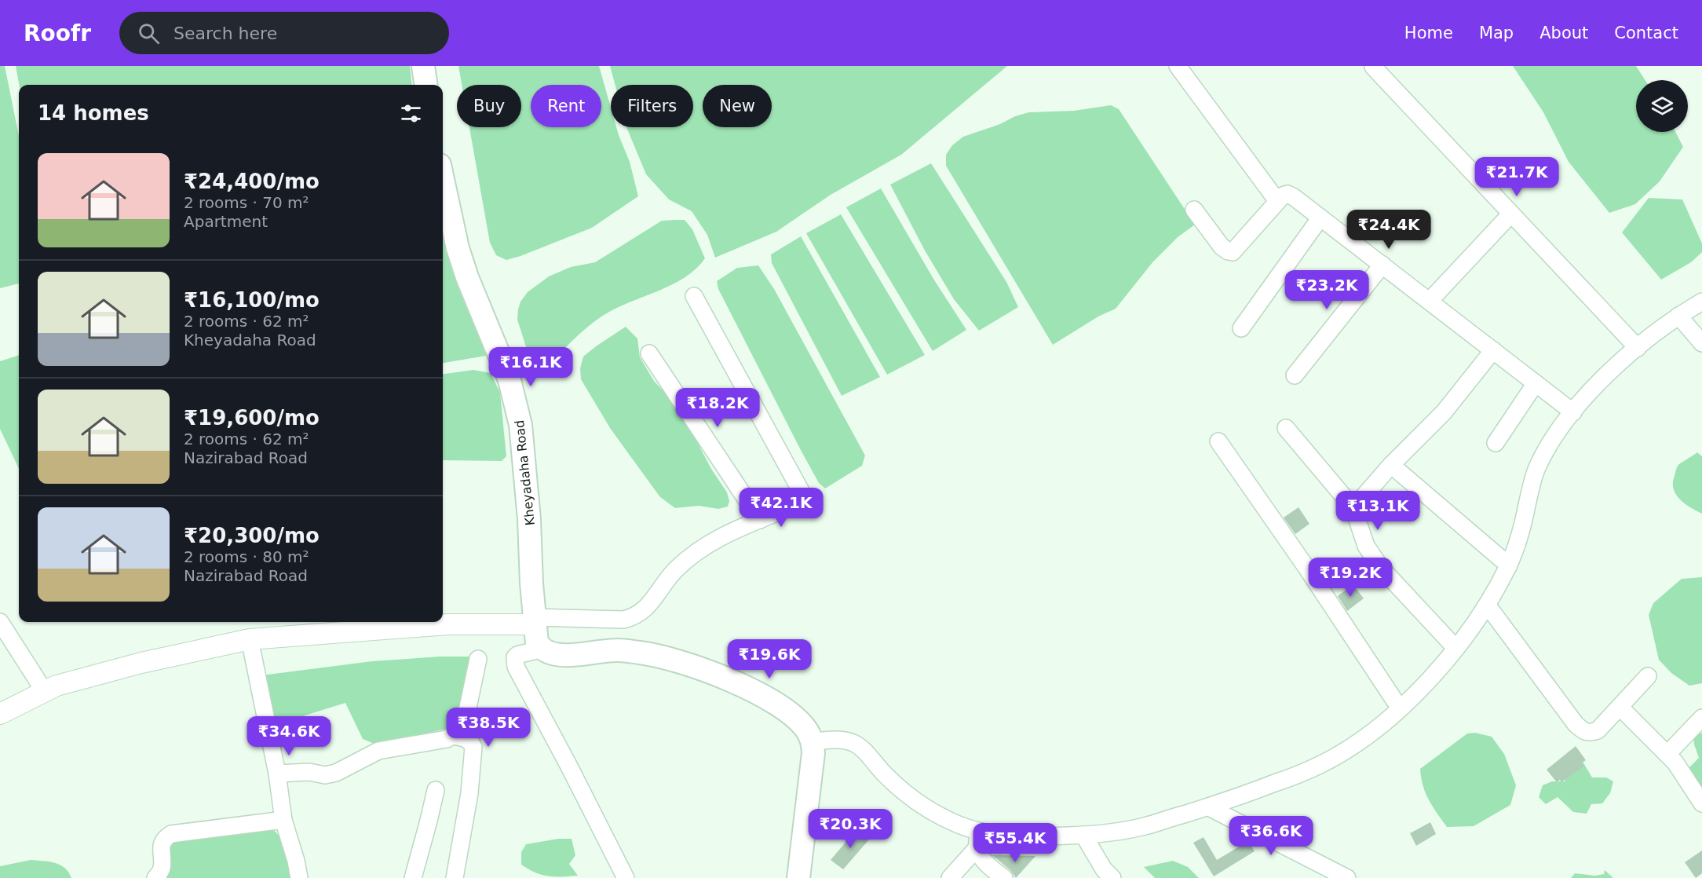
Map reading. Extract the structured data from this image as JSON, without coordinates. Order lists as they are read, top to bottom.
{
  "streets": {
    "main road": ["Kheyadaha Road"]
  },
  "page": {
    "header": "Roofr",
    "search": "Search here",
    "nav": [
      "Home",
      "Map",
      "About",
      "Contact"
    ],
    "chip": [
      "Buy",
      "Rent",
      "Filters",
      "New"
    ],
    "heading": "14 homes",
    "list": [
      {
        "name": "₹24,400/mo",
        "note": "2 rooms · 70 m² · Apartment"
      },
      {
        "name": "₹16,100/mo",
        "note": "2 rooms · 62 m² · Kheyadaha Road"
      },
      {
        "name": "₹19,600/mo",
        "note": "2 rooms · 62 m² · Nazirabad Road"
      },
      {
        "name": "₹20,300/mo",
        "note": "2 rooms · 80 m² · Nazirabad Road"
      }
    ],
    "price": [
      "₹21.7K",
      "₹24.4K",
      "₹23.2K",
      "₹16.1K",
      "₹18.2K",
      "₹42.1K",
      "₹13.1K",
      "₹19.2K",
      "₹19.6K",
      "₹38.5K",
      "₹34.6K",
      "₹20.3K",
      "₹36.6K",
      "₹55.4K"
    ]
  }
}
